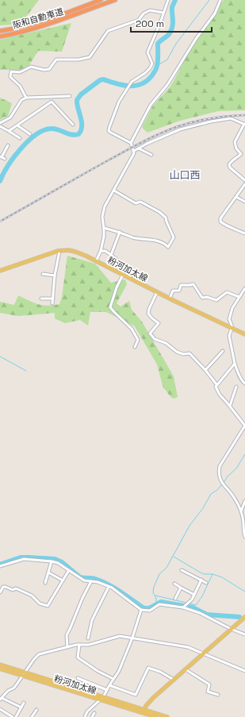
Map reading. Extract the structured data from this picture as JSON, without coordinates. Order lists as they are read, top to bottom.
{
  "streets": {
    "highway": ["阪和自動車道"],
    "main road": ["粉河加太線"]
  },
  "districts": ["山口西"],
  "scale_bar": "200 m"
}
